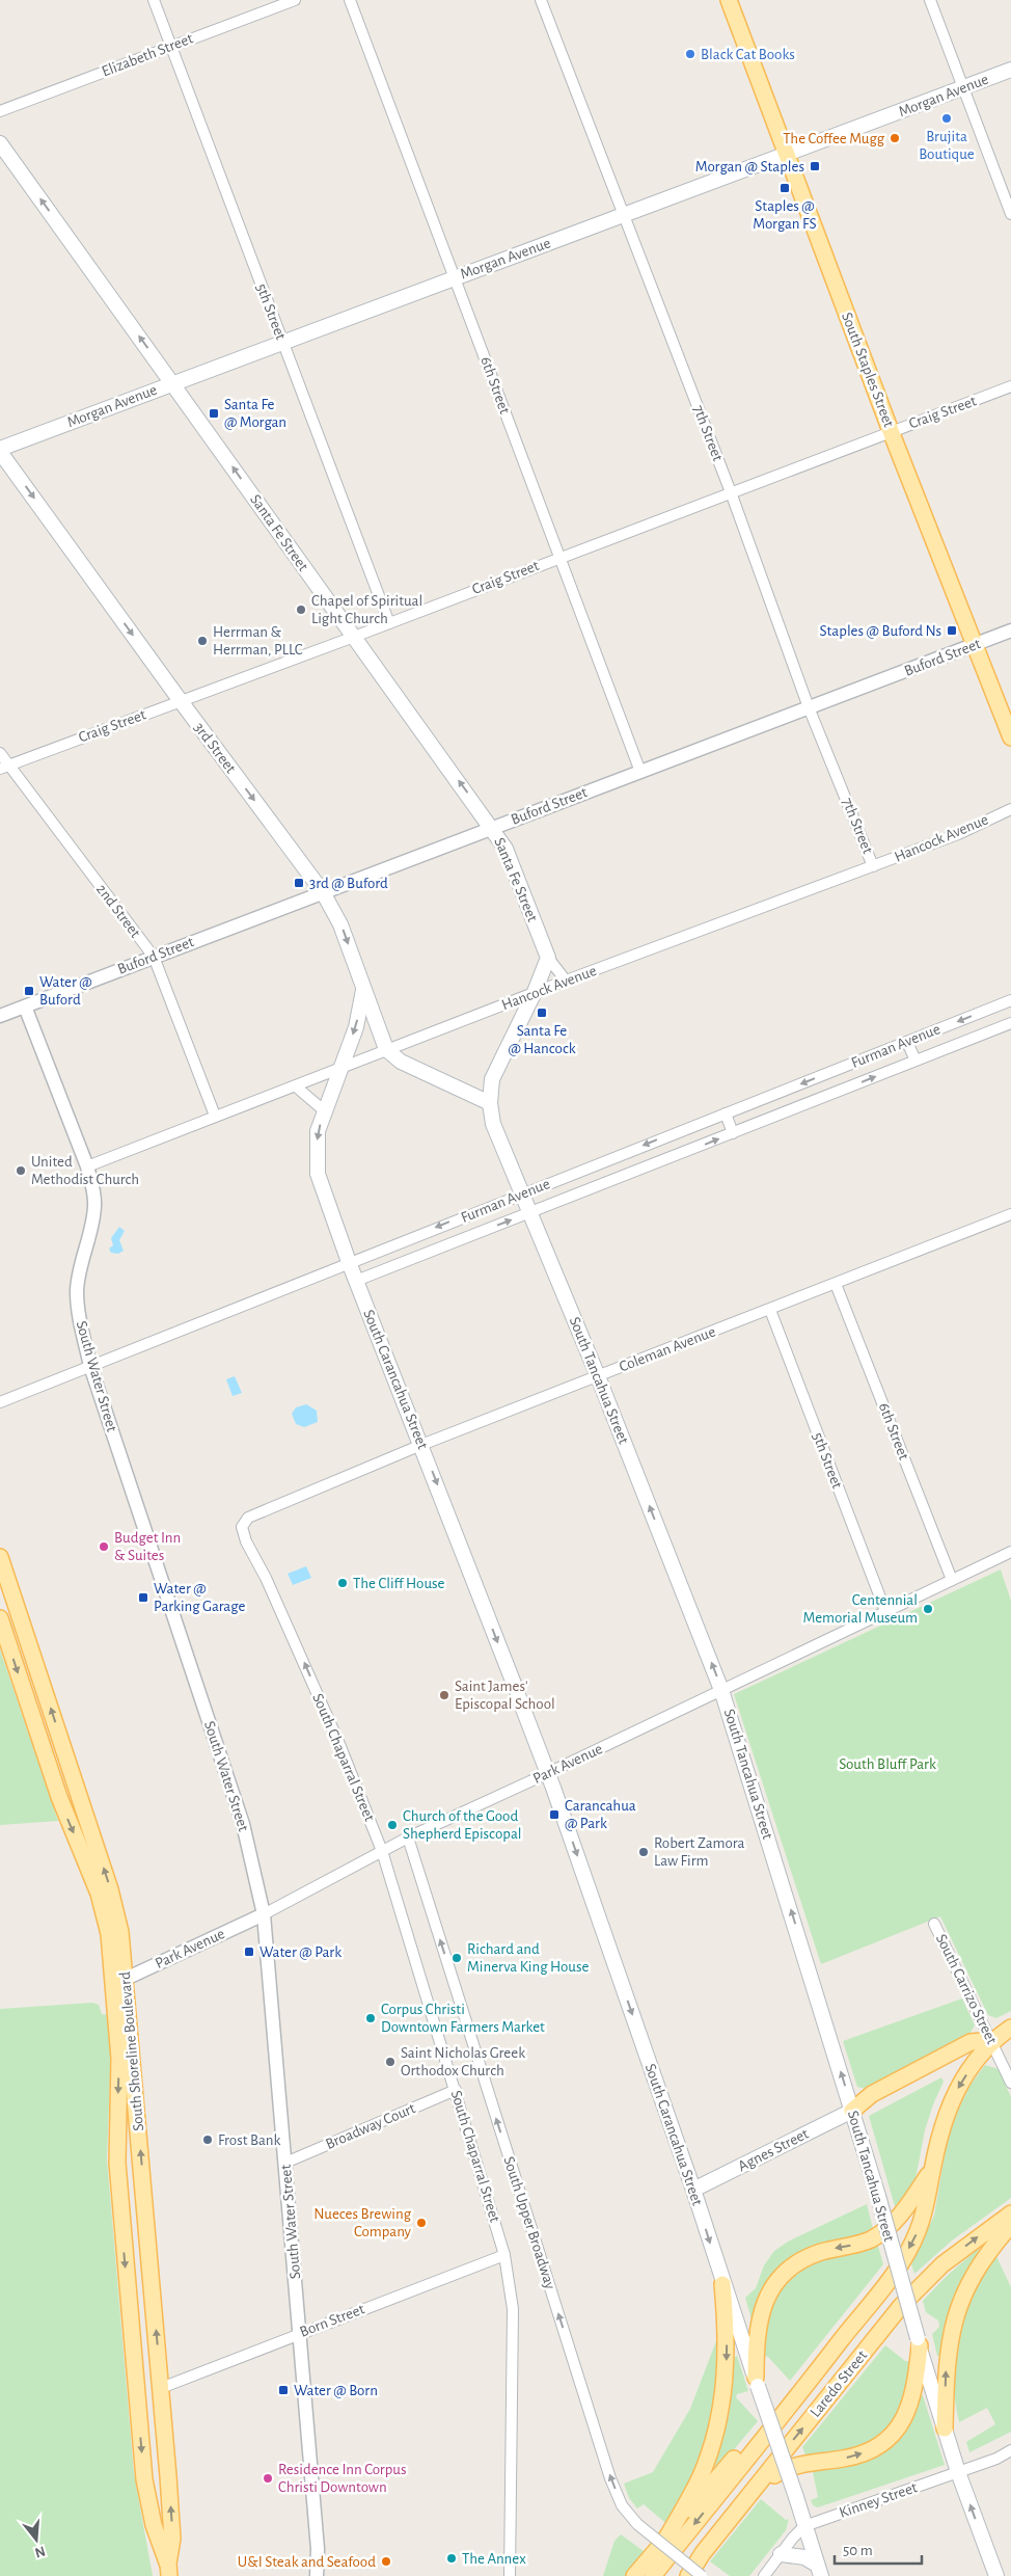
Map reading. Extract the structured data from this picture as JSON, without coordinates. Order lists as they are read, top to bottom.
{
  "streets": {
    "main road": [
      "Morgan Avenue",
      "South Staples Street",
      "Santa Fe Street",
      "3rd Street",
      "South Carancahua Street",
      "South Tancahua Street",
      "South Shoreline Boulevard",
      "Agnes Street",
      "Laredo Street"
    ],
    "street": [
      "Elizabeth Street",
      "5th Street",
      "6th Street",
      "Craig Street",
      "7th Street",
      "Buford Street",
      "Hancock Avenue",
      "2nd Street",
      "Furman Avenue",
      "Coleman Avenue",
      "South Water Street",
      "South Chaparral Street",
      "Park Avenue",
      "South Carrizo Street",
      "Broadway Court",
      "South Upper Broadway",
      "Born Street",
      "Kinney Street"
    ]
  },
  "crossings": [
    ["Elizabeth Street", "5th Street"],
    ["Morgan Avenue", "5th Street"],
    ["Morgan Avenue", "South Staples Street"],
    ["Morgan Avenue", "6th Street"],
    ["Morgan Avenue", "7th Street"],
    ["Morgan Avenue", "Santa Fe Street"],
    ["Morgan Avenue", "3rd Street"],
    ["5th Street", "Craig Street"],
    ["5th Street", "Coleman Avenue"],
    ["5th Street", "Park Avenue"],
    ["South Staples Street", "Craig Street"],
    ["South Staples Street", "Buford Street"],
    ["6th Street", "Craig Street"],
    ["6th Street", "Buford Street"],
    ["6th Street", "Coleman Avenue"],
    ["6th Street", "Park Avenue"],
    ["Craig Street", "7th Street"],
    ["Craig Street", "Santa Fe Street"],
    ["Craig Street", "3rd Street"],
    ["Craig Street", "2nd Street"],
    ["7th Street", "Buford Street"],
    ["7th Street", "Hancock Avenue"],
    ["Santa Fe Street", "Buford Street"],
    ["Buford Street", "3rd Street"],
    ["Buford Street", "2nd Street"],
    ["Buford Street", "South Water Street"],
    ["3rd Street", "Hancock Avenue"],
    ["Hancock Avenue", "2nd Street"],
    ["Hancock Avenue", "South Water Street"],
    ["Hancock Avenue", "South Carancahua Street"],
    ["Hancock Avenue", "South Tancahua Street"],
    ["Furman Avenue", "South Water Street"],
    ["Furman Avenue", "South Carancahua Street"],
    ["Furman Avenue", "South Tancahua Street"],
    ["Coleman Avenue", "South Carancahua Street"],
    ["Coleman Avenue", "South Tancahua Street"],
    ["Coleman Avenue", "South Chaparral Street"],
    ["South Water Street", "Park Avenue"],
    ["South Water Street", "Broadway Court"],
    ["South Water Street", "Born Street"],
    ["South Carancahua Street", "Park Avenue"],
    ["South Carancahua Street", "Agnes Street"],
    ["South Carancahua Street", "Kinney Street"],
    ["South Tancahua Street", "Park Avenue"],
    ["South Tancahua Street", "Agnes Street"],
    ["South Tancahua Street", "Kinney Street"],
    ["South Chaparral Street", "Park Avenue"],
    ["South Chaparral Street", "Broadway Court"],
    ["South Chaparral Street", "Born Street"],
    ["Park Avenue", "South Shoreline Boulevard"],
    ["Park Avenue", "South Upper Broadway"],
    ["South Shoreline Boulevard", "Born Street"]
  ],
  "one_way": [
    "Santa Fe Street",
    "3rd Street",
    "South Carancahua Street",
    "South Tancahua Street",
    "South Upper Broadway"
  ],
  "parks": ["South Bluff Park"],
  "places": {
    "other": [
      "Black Cat Books",
      "Brujita Boutique",
      "The Coffee Mugg",
      "Chapel of Spiritual Light Church",
      "Herrman & Herrman, PLLC",
      "United Methodist Church",
      "Budget Inn & Suites",
      "The Cliff House",
      "Centennial Memorial Museum",
      "Saint James' Episcopal School",
      "Church of the Good Shepherd Episcopal",
      "Robert Zamora Law Firm",
      "Richard and Minerva King House",
      "Corpus Christi Downtown Farmers Market",
      "Saint Nicholas Greek Orthodox Church",
      "Frost Bank",
      "Nueces Brewing Company",
      "Residence Inn Corpus Christi Downtown",
      "The Annex",
      "U&I Steak and Seafood"
    ],
    "transit": [
      "Morgan @ Staples",
      "Staples @ Morgan FS",
      "Santa Fe @ Morgan",
      "Staples @ Buford Ns",
      "3rd @ Buford",
      "Water @ Buford",
      "Santa Fe @ Hancock",
      "Water @ Parking Garage",
      "Carancahua @ Park",
      "Water @ Park",
      "Water @ Born"
    ]
  },
  "scale_bar": "50 m",
  "north": "bottom"
}
